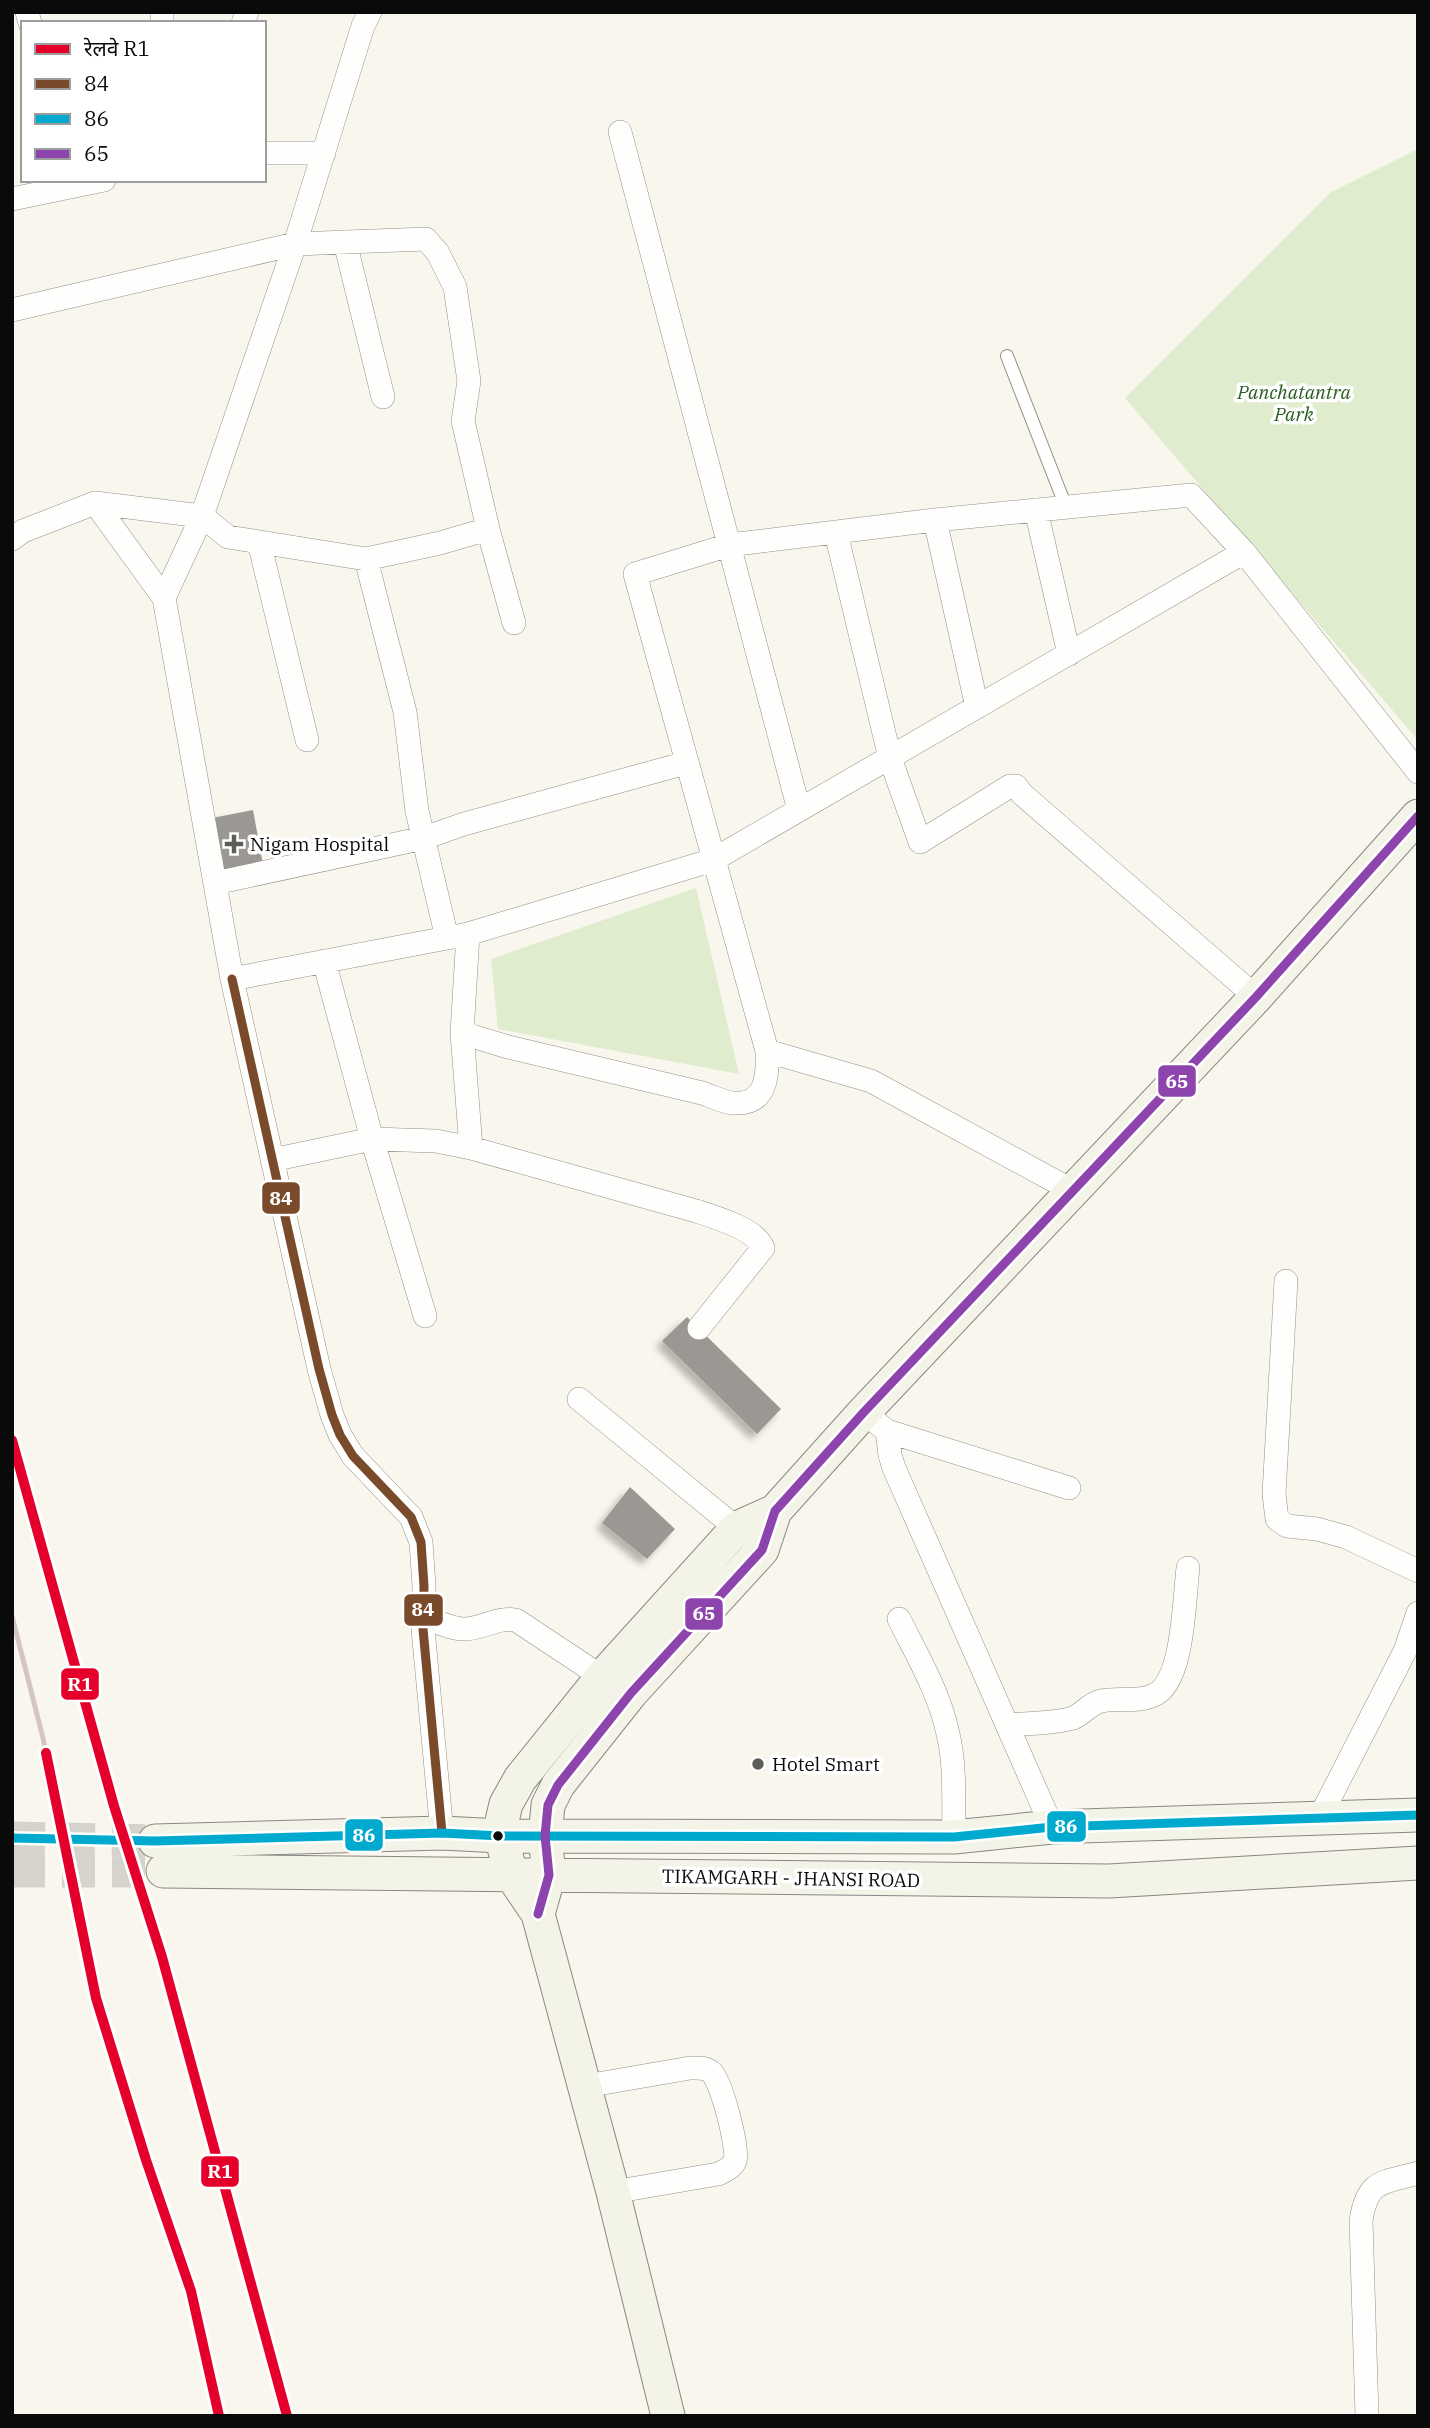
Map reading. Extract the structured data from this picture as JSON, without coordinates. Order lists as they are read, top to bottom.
{
  "streets": {
    "street": ["TIKAMGARH - JHANSI ROAD"]
  },
  "parks": ["Panchatantra Park"],
  "places": {
    "health": ["Nigam Hospital"],
    "other": ["Hotel Smart"]
  },
  "lines": [
    "transit line 65",
    "transit line 84",
    "rail line R1",
    "transit line 86"
  ],
  "legend": [
    "रेलवे R1",
    "84",
    "86",
    "65"
  ]
}
